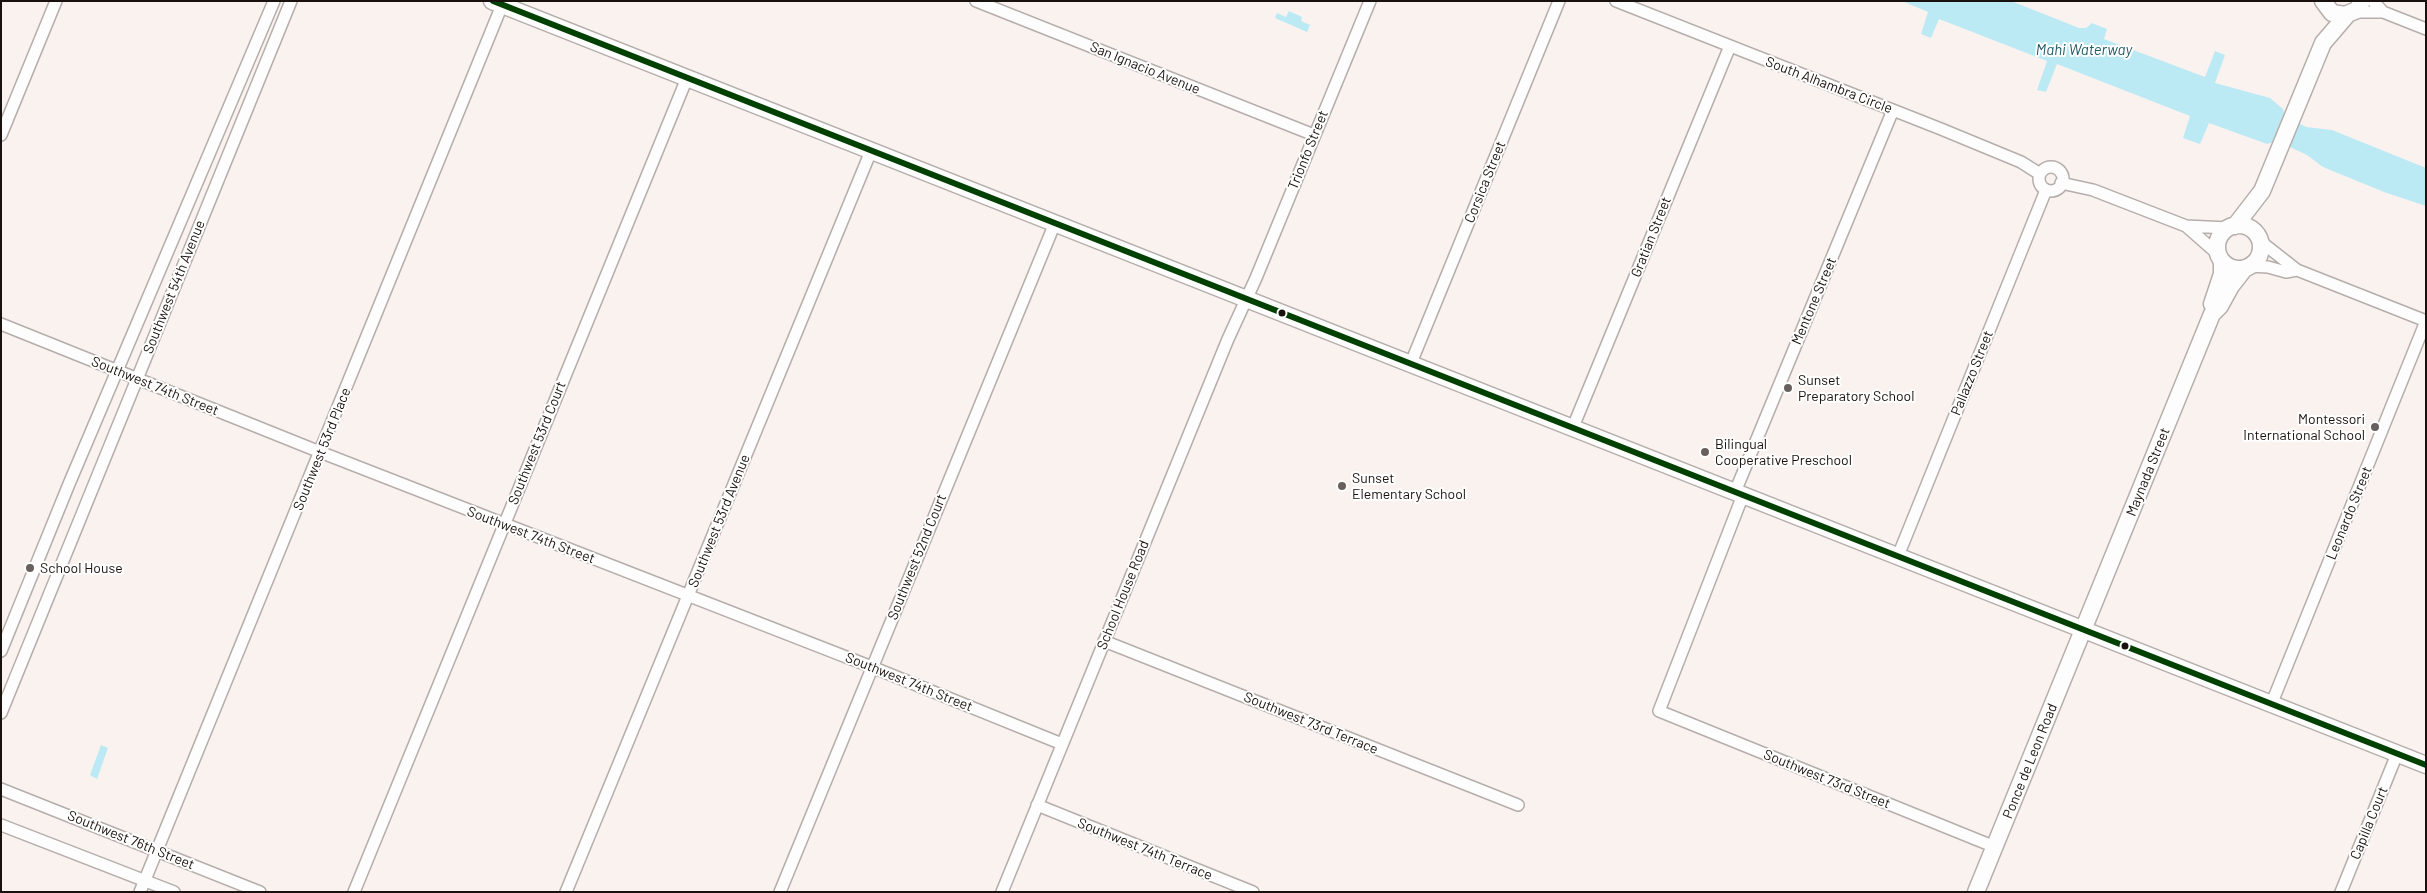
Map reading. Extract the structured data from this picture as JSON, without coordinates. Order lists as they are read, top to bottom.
{
  "streets": {
    "main road": ["Maynada Street", "Ponce de Leon Road"],
    "street": [
      "San Ignacio Avenue",
      "South Alhambra Circle",
      "Trionfo Street",
      "Corsica Street",
      "Gratian Street",
      "Southwest 54th Avenue",
      "Mentone Street",
      "Pallazzo Street",
      "Southwest 74th Street",
      "Southwest 53rd Court",
      "Southwest 53rd Place",
      "Leonardo Street",
      "Southwest 53rd Avenue",
      "Southwest 52nd Court",
      "School House Road",
      "Southwest 73rd Terrace",
      "Southwest 73rd Street",
      "Capilla Court",
      "Southwest 76th Street",
      "Southwest 74th Terrace"
    ]
  },
  "crossings": [
    ["San Ignacio Avenue", "Trionfo Street"],
    ["South Alhambra Circle", "Gratian Street"],
    ["South Alhambra Circle", "Mentone Street"],
    ["South Alhambra Circle", "Pallazzo Street"],
    ["Trionfo Street", "School House Road"],
    ["Southwest 54th Avenue", "Southwest 74th Street"],
    ["Mentone Street", "Southwest 73rd Street"],
    ["Southwest 74th Street", "Southwest 53rd Court"],
    ["Southwest 74th Street", "Southwest 53rd Place"],
    ["Southwest 74th Street", "Southwest 53rd Avenue"],
    ["Southwest 74th Street", "Southwest 52nd Court"],
    ["Southwest 74th Street", "School House Road"],
    ["Southwest 53rd Place", "Southwest 76th Street"],
    ["Maynada Street", "Ponce de Leon Road"],
    ["School House Road", "Southwest 73rd Terrace"],
    ["School House Road", "Southwest 74th Terrace"],
    ["Ponce de Leon Road", "Southwest 73rd Street"]
  ],
  "water": ["Mahi Waterway"],
  "places": [
    "Sunset Preparatory School",
    "Montessori International School",
    "Bilingual Cooperative Preschool",
    "Sunset Elementary School",
    "School House"
  ]
}
